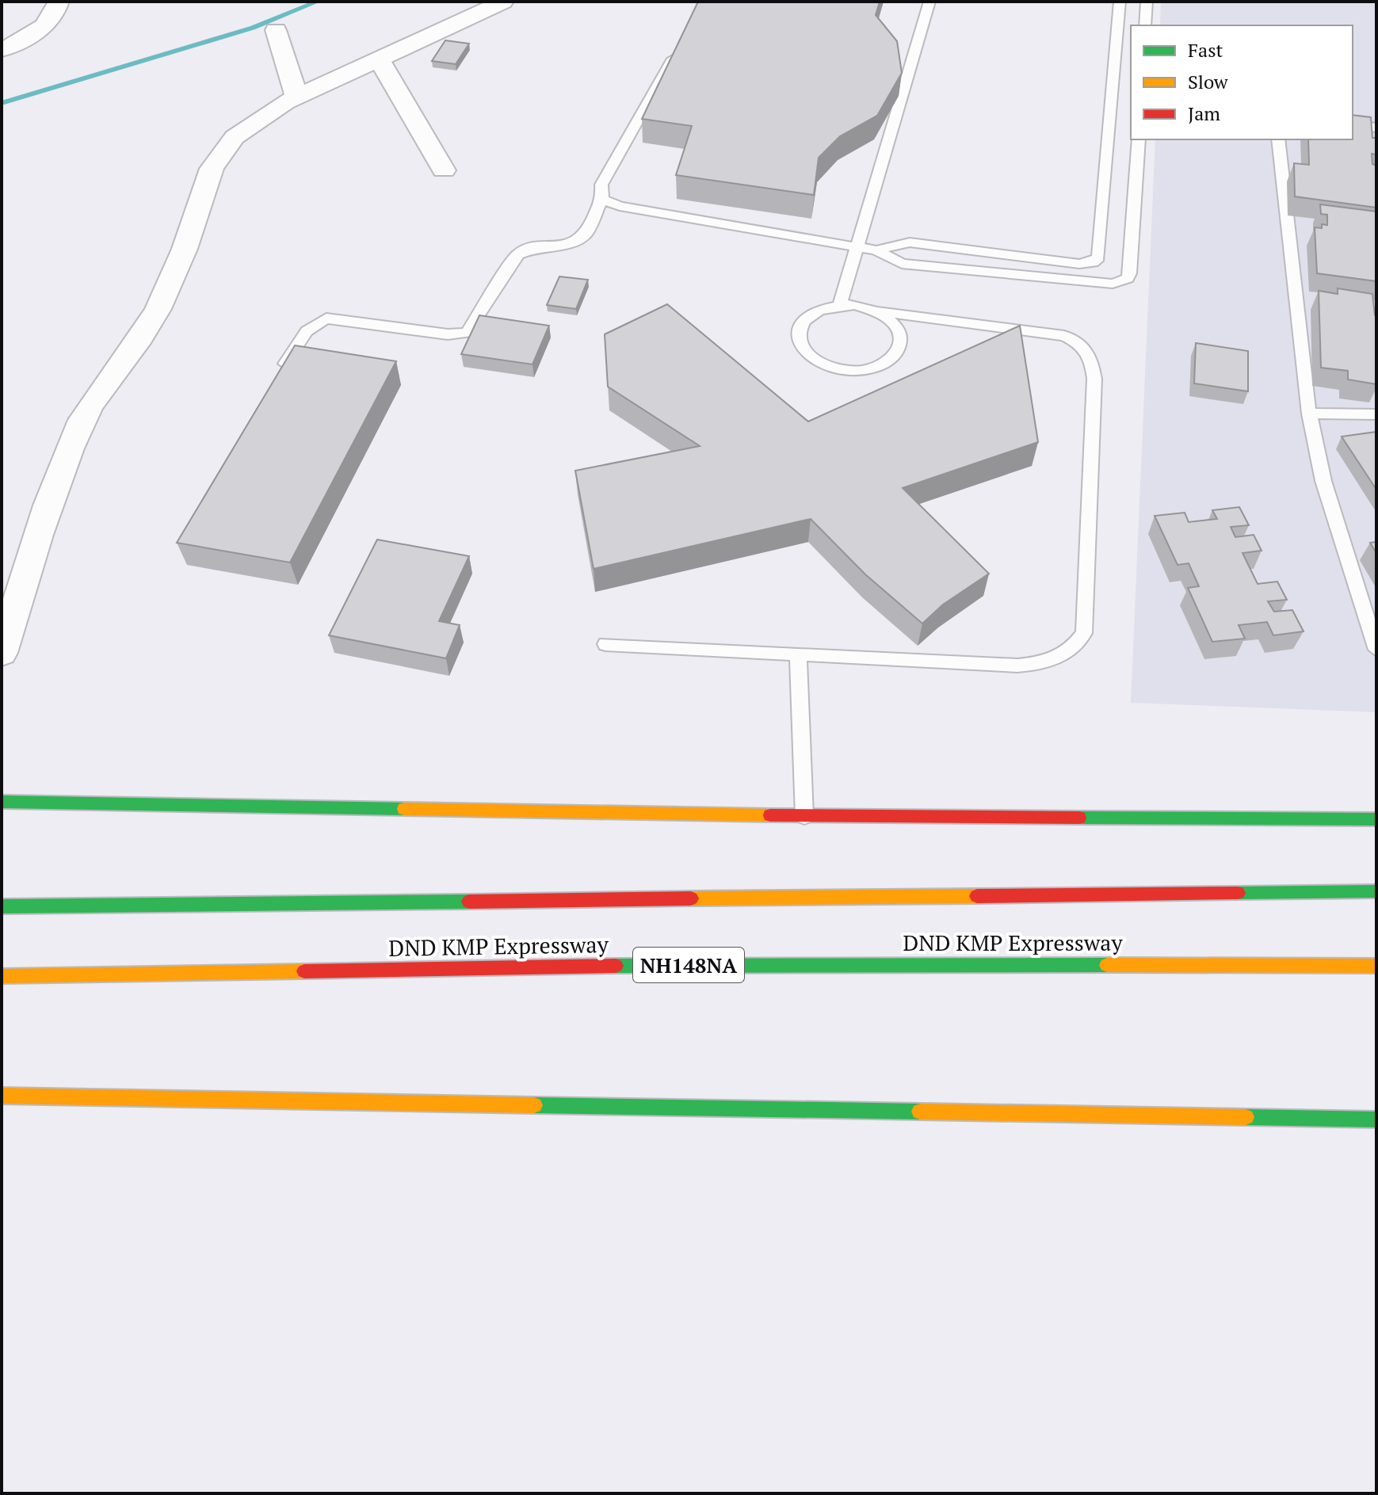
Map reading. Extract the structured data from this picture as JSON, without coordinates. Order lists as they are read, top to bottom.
{
  "streets": {
    "main road": ["DND KMP Expressway", "NH148NA"]
  },
  "legend": ["Fast", "Slow", "Jam"]
}
